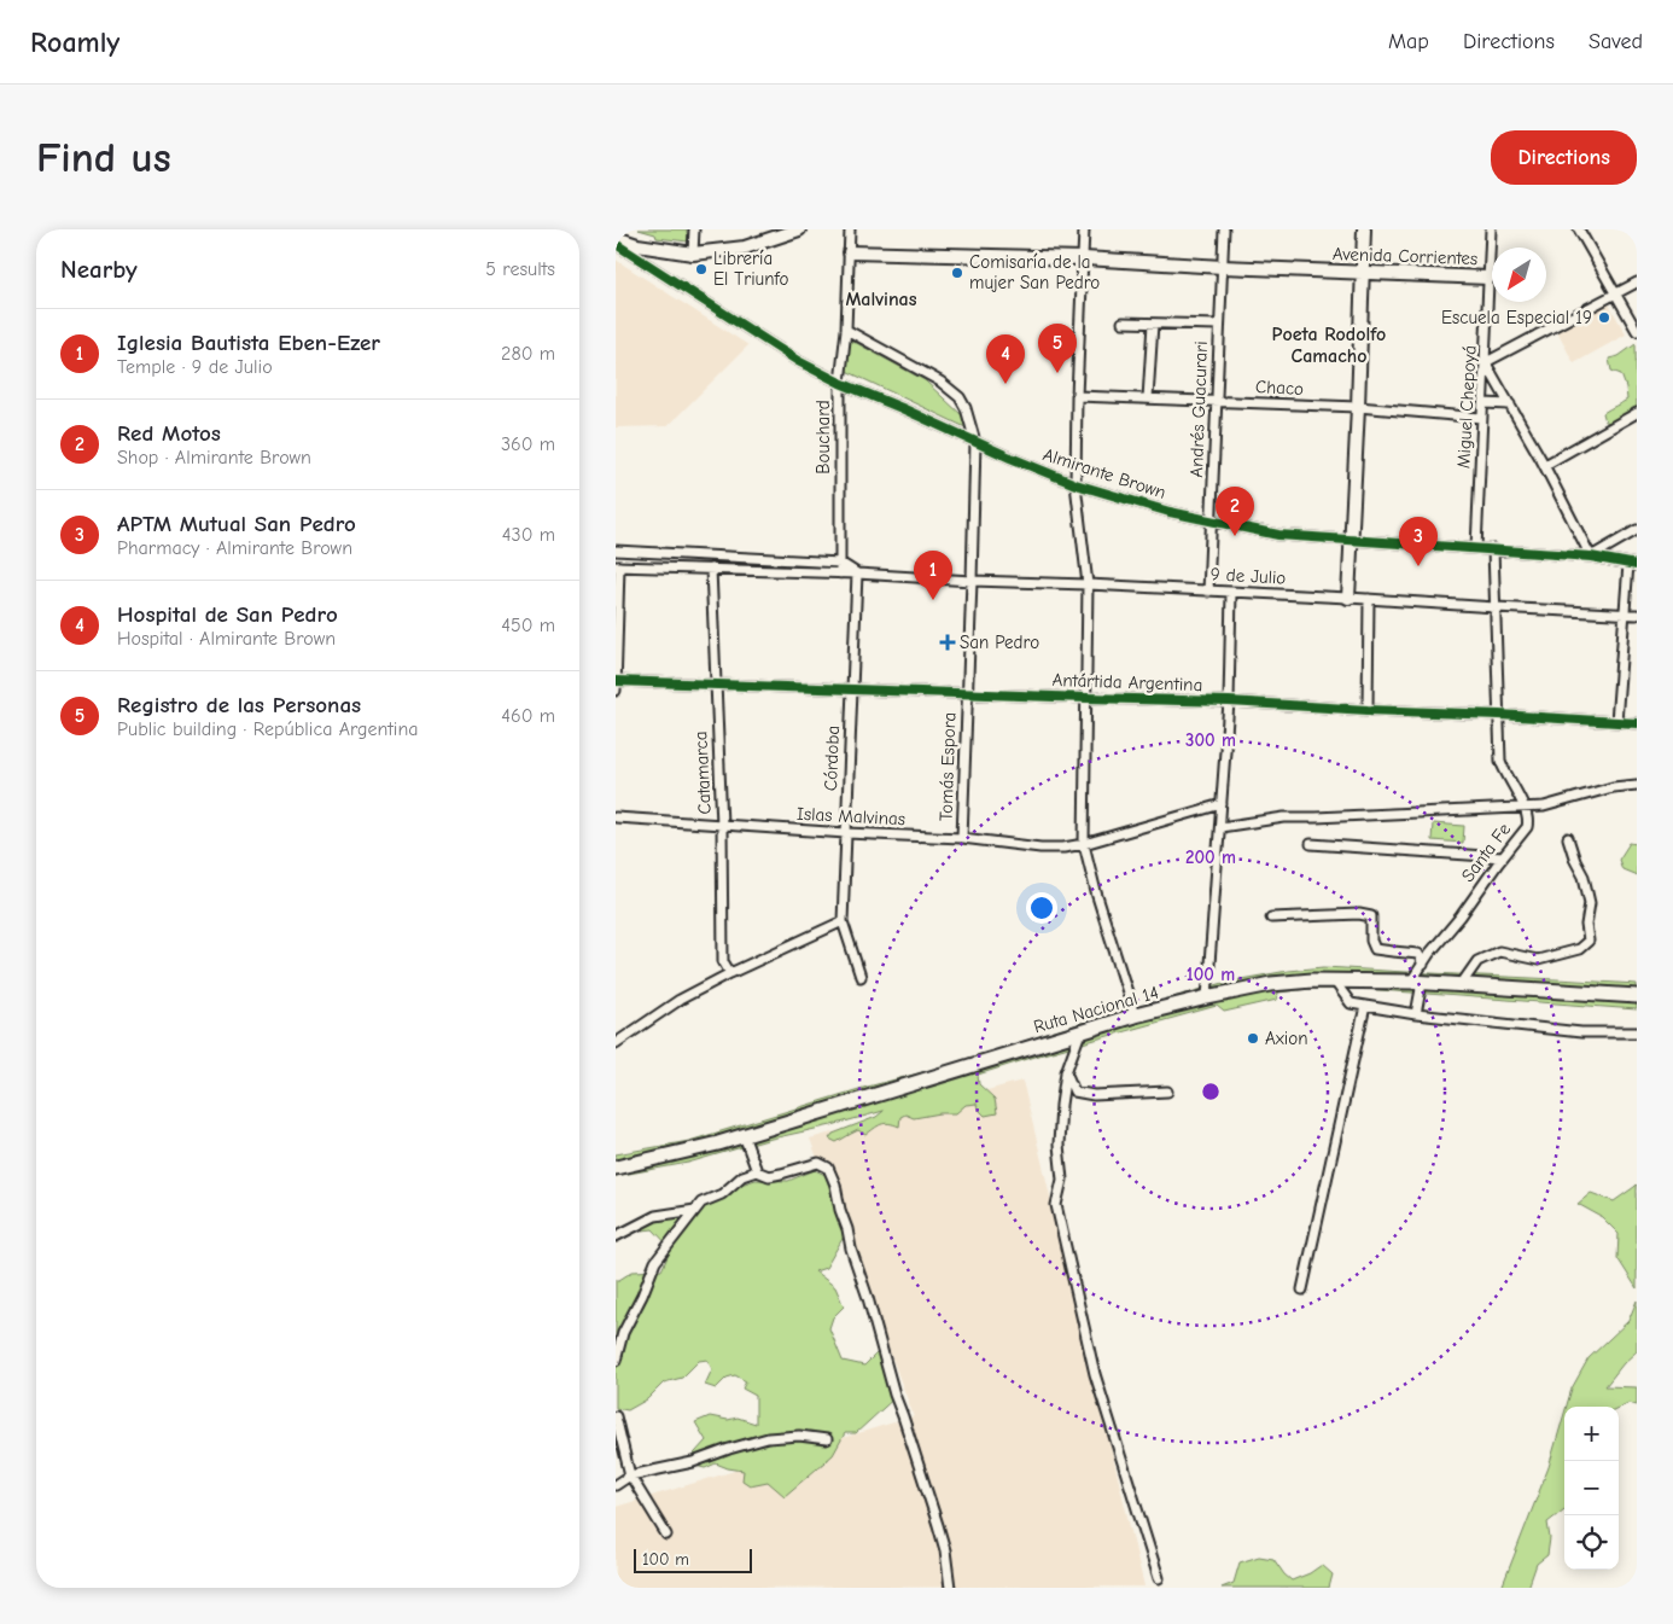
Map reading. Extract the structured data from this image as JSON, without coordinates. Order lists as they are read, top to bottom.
{
  "streets": {
    "highway": ["Ruta Nacional 14"],
    "main road": ["Avenida Corrientes"],
    "street": [
      "Chaco",
      "Miguel Chepoyá",
      "Andrés Guacurari",
      "Bouchard",
      "Almirante Brown",
      "9 de Julio",
      "Antártida Argentina",
      "Córdoba",
      "Tomás Espora",
      "Catamarca",
      "Islas Malvinas",
      "Santa Fe"
    ]
  },
  "crossings": [
    ["Avenida Corrientes", "Miguel Chepoyá"],
    ["Avenida Corrientes", "Andrés Guacurari"],
    ["Avenida Corrientes", "Bouchard"],
    ["Chaco", "Miguel Chepoyá"],
    ["Chaco", "Andrés Guacurari"],
    ["Miguel Chepoyá", "Almirante Brown"],
    ["Andrés Guacurari", "Almirante Brown"],
    ["Andrés Guacurari", "9 de Julio"],
    ["Bouchard", "Almirante Brown"],
    ["Bouchard", "9 de Julio"],
    ["Bouchard", "Tomás Espora"],
    ["Almirante Brown", "Tomás Espora"],
    ["Almirante Brown", "Santa Fe"],
    ["9 de Julio", "Córdoba"],
    ["9 de Julio", "Tomás Espora"],
    ["9 de Julio", "Catamarca"],
    ["9 de Julio", "Santa Fe"],
    ["Antártida Argentina", "Córdoba"],
    ["Antártida Argentina", "Tomás Espora"],
    ["Antártida Argentina", "Catamarca"],
    ["Antártida Argentina", "Santa Fe"],
    ["Córdoba", "Islas Malvinas"],
    ["Tomás Espora", "Islas Malvinas"],
    ["Catamarca", "Islas Malvinas"],
    ["Santa Fe", "Ruta Nacional 14"]
  ],
  "districts": ["Malvinas", "Poeta Rodolfo Camacho"],
  "places": {
    "other": [
      "Librería El Triunfo",
      "Comisaría de la mujer San Pedro",
      "Escuela Especial 19",
      "Axion"
    ],
    "health": ["San Pedro"]
  },
  "scale_bar": "100 m",
  "north": "bottom left",
  "page": {
    "header": "Roamly",
    "nav": ["Map", "Directions", "Saved"],
    "buttons": "Directions",
    "title": "Find us",
    "heading": ["Nearby", "5 results"],
    "list": [
      {
        "mark": "1",
        "name": "Iglesia Bautista Eben-Ezer",
        "note": "Temple · 9 de Julio",
        "value": "280 m"
      },
      {
        "mark": "2",
        "name": "Red Motos",
        "note": "Shop · Almirante Brown",
        "value": "360 m"
      },
      {
        "mark": "3",
        "name": "APTM Mutual San Pedro",
        "note": "Pharmacy · Almirante Brown",
        "value": "430 m"
      },
      {
        "mark": "4",
        "name": "Hospital de San Pedro",
        "note": "Hospital · Almirante Brown",
        "value": "450 m"
      },
      {
        "mark": "5",
        "name": "Registro de las Personas",
        "note": "Public building · República Argentina",
        "value": "460 m"
      }
    ],
    "pins": [
      "5",
      "4",
      "2",
      "3",
      "1"
    ],
    "map_buttons": ["+", "−"],
    "scale": "100 m"
  },
  "rings": ["300 m", "200 m", "100 m"]
}
